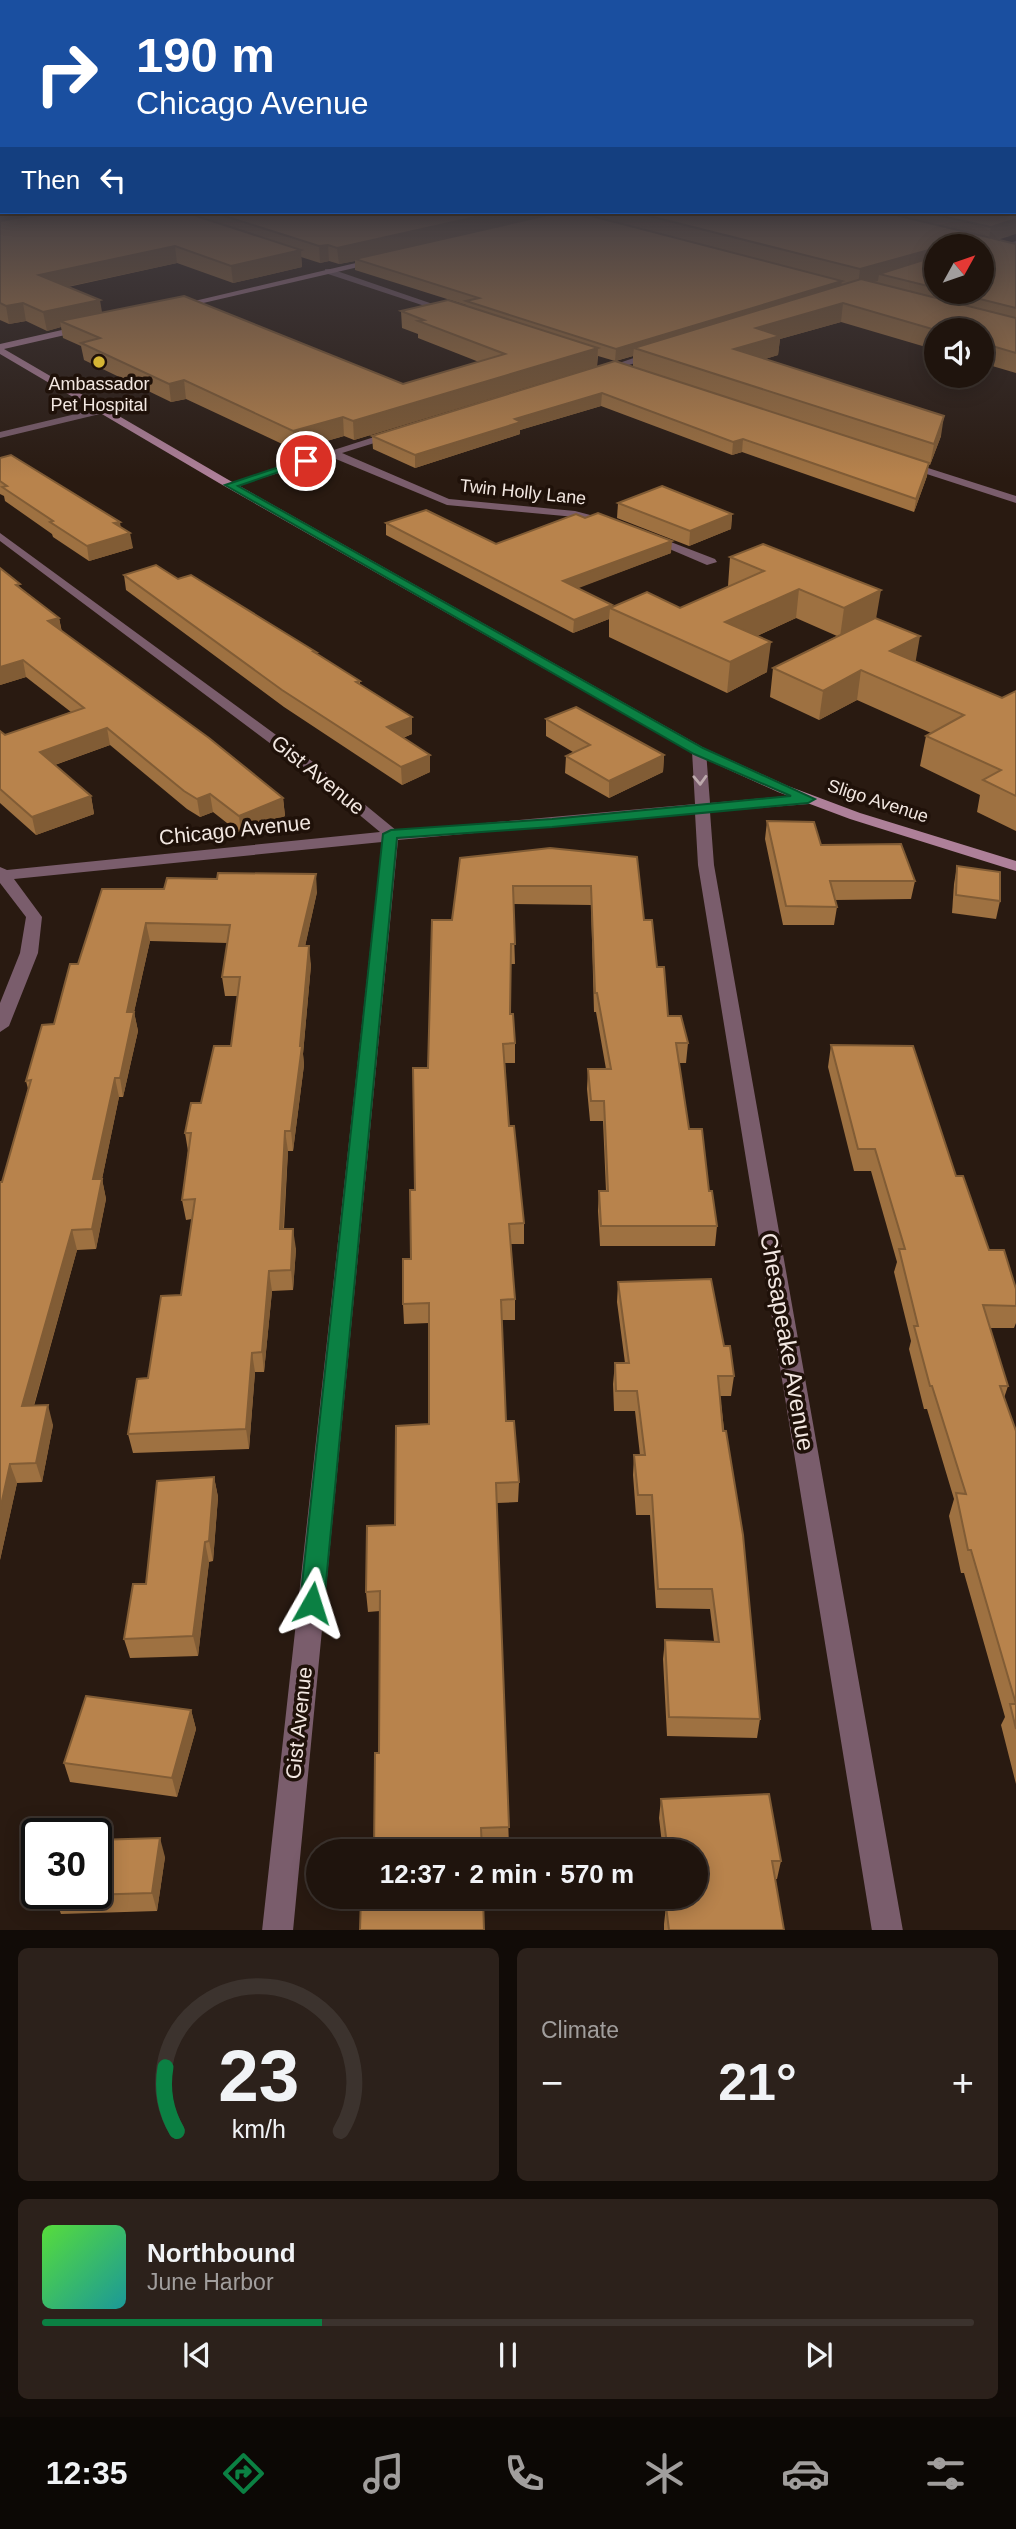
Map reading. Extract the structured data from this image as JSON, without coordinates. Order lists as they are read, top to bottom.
{
  "streets": {
    "street": [
      "Twin Holly Lane",
      "Gist Avenue",
      "Sligo Avenue",
      "Chicago Avenue",
      "Chesapeake Avenue"
    ]
  },
  "crossings": [
    ["Gist Avenue", "Chicago Avenue"],
    ["Sligo Avenue", "Chicago Avenue"],
    ["Sligo Avenue", "Chesapeake Avenue"],
    ["Chicago Avenue", "Chesapeake Avenue"]
  ],
  "places": ["Ambassador Pet Hospital"],
  "north": "top right",
  "page": {
    "turn": ["190 m", "Chicago Avenue"],
    "then": "Then",
    "limit": "30",
    "trip": "12:37 · 2 min · 570 m",
    "tile": "Climate",
    "heat": ["−", "21°", "+"],
    "song": ["Northbound", "June Harbor"],
    "tabs": "12:35",
    "gauge": ["23", "km/h"]
  }
}
